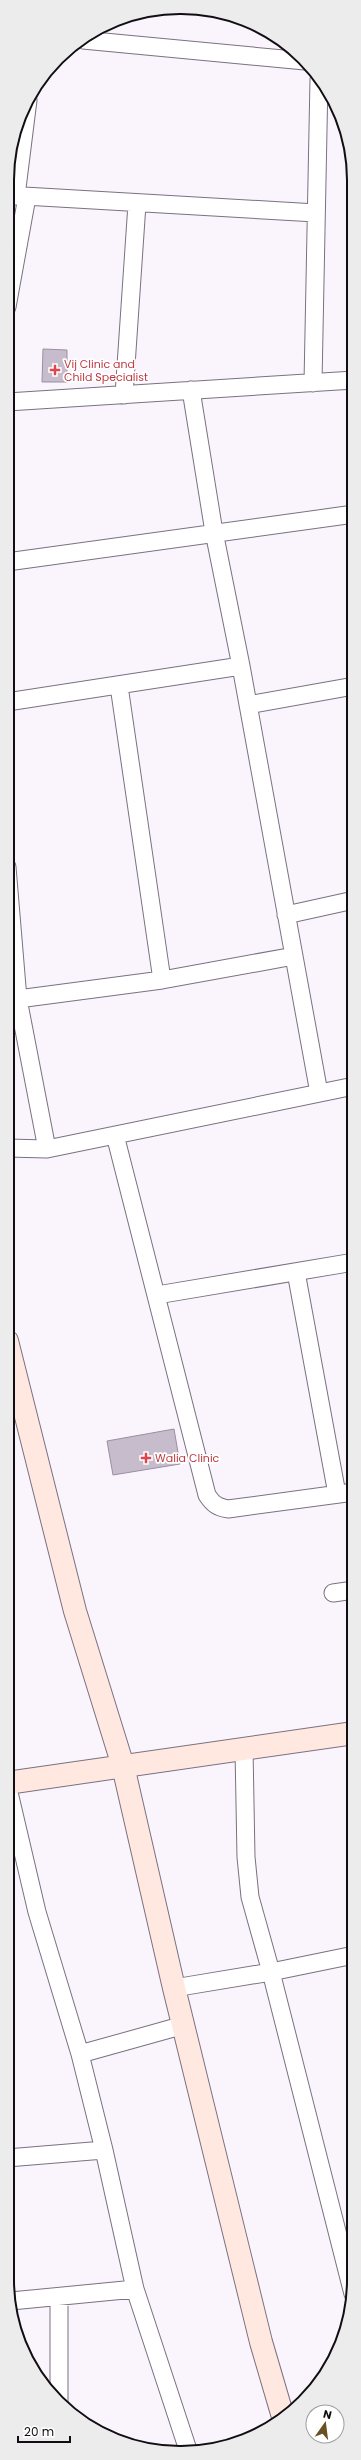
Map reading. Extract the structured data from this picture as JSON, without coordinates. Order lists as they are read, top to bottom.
{
  "places": {
    "health": ["Vij Clinic and Child Specialist", "Walia Clinic"]
  },
  "scale_bar": "20 m",
  "north": "top"
}
